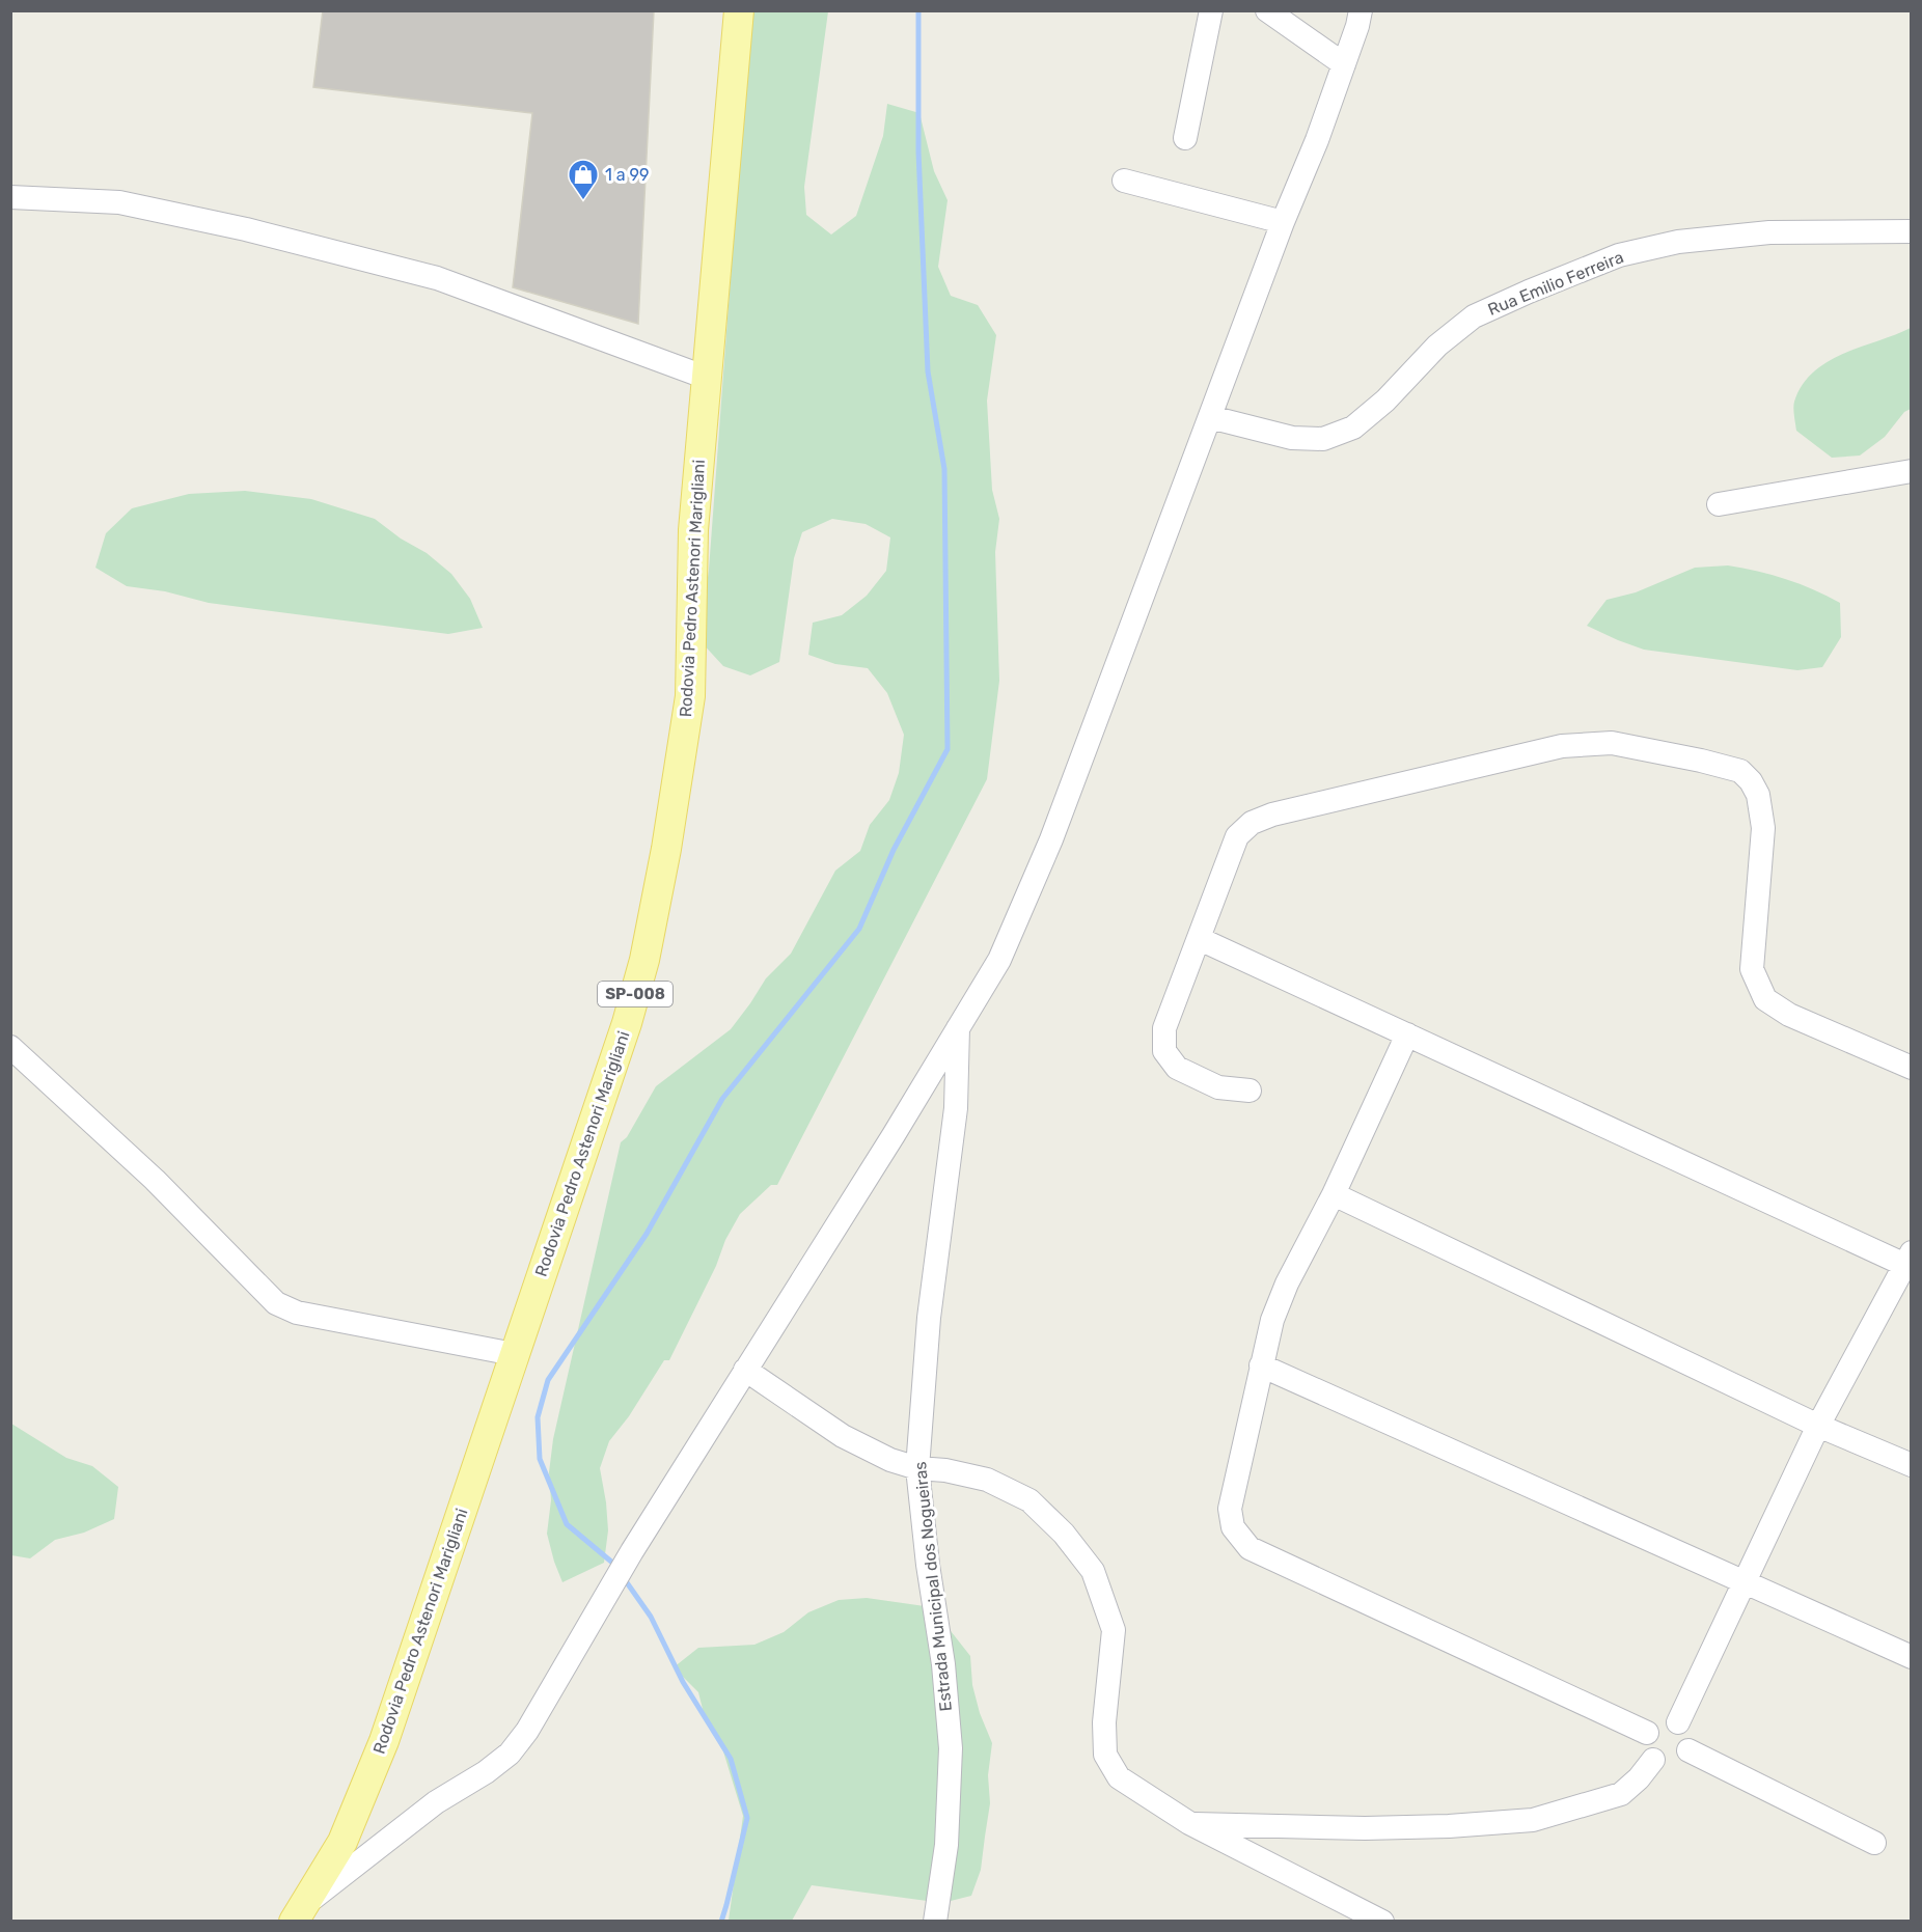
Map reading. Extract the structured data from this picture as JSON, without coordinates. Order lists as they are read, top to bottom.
{
  "streets": {
    "main road": ["Rodovia Pedro Astenori Marigliani", "SP-008"],
    "street": ["Rua Emilio Ferreira", "Estrada Municipal dos Nogueiras"]
  },
  "places": {
    "shop": ["1 a 99"]
  }
}
